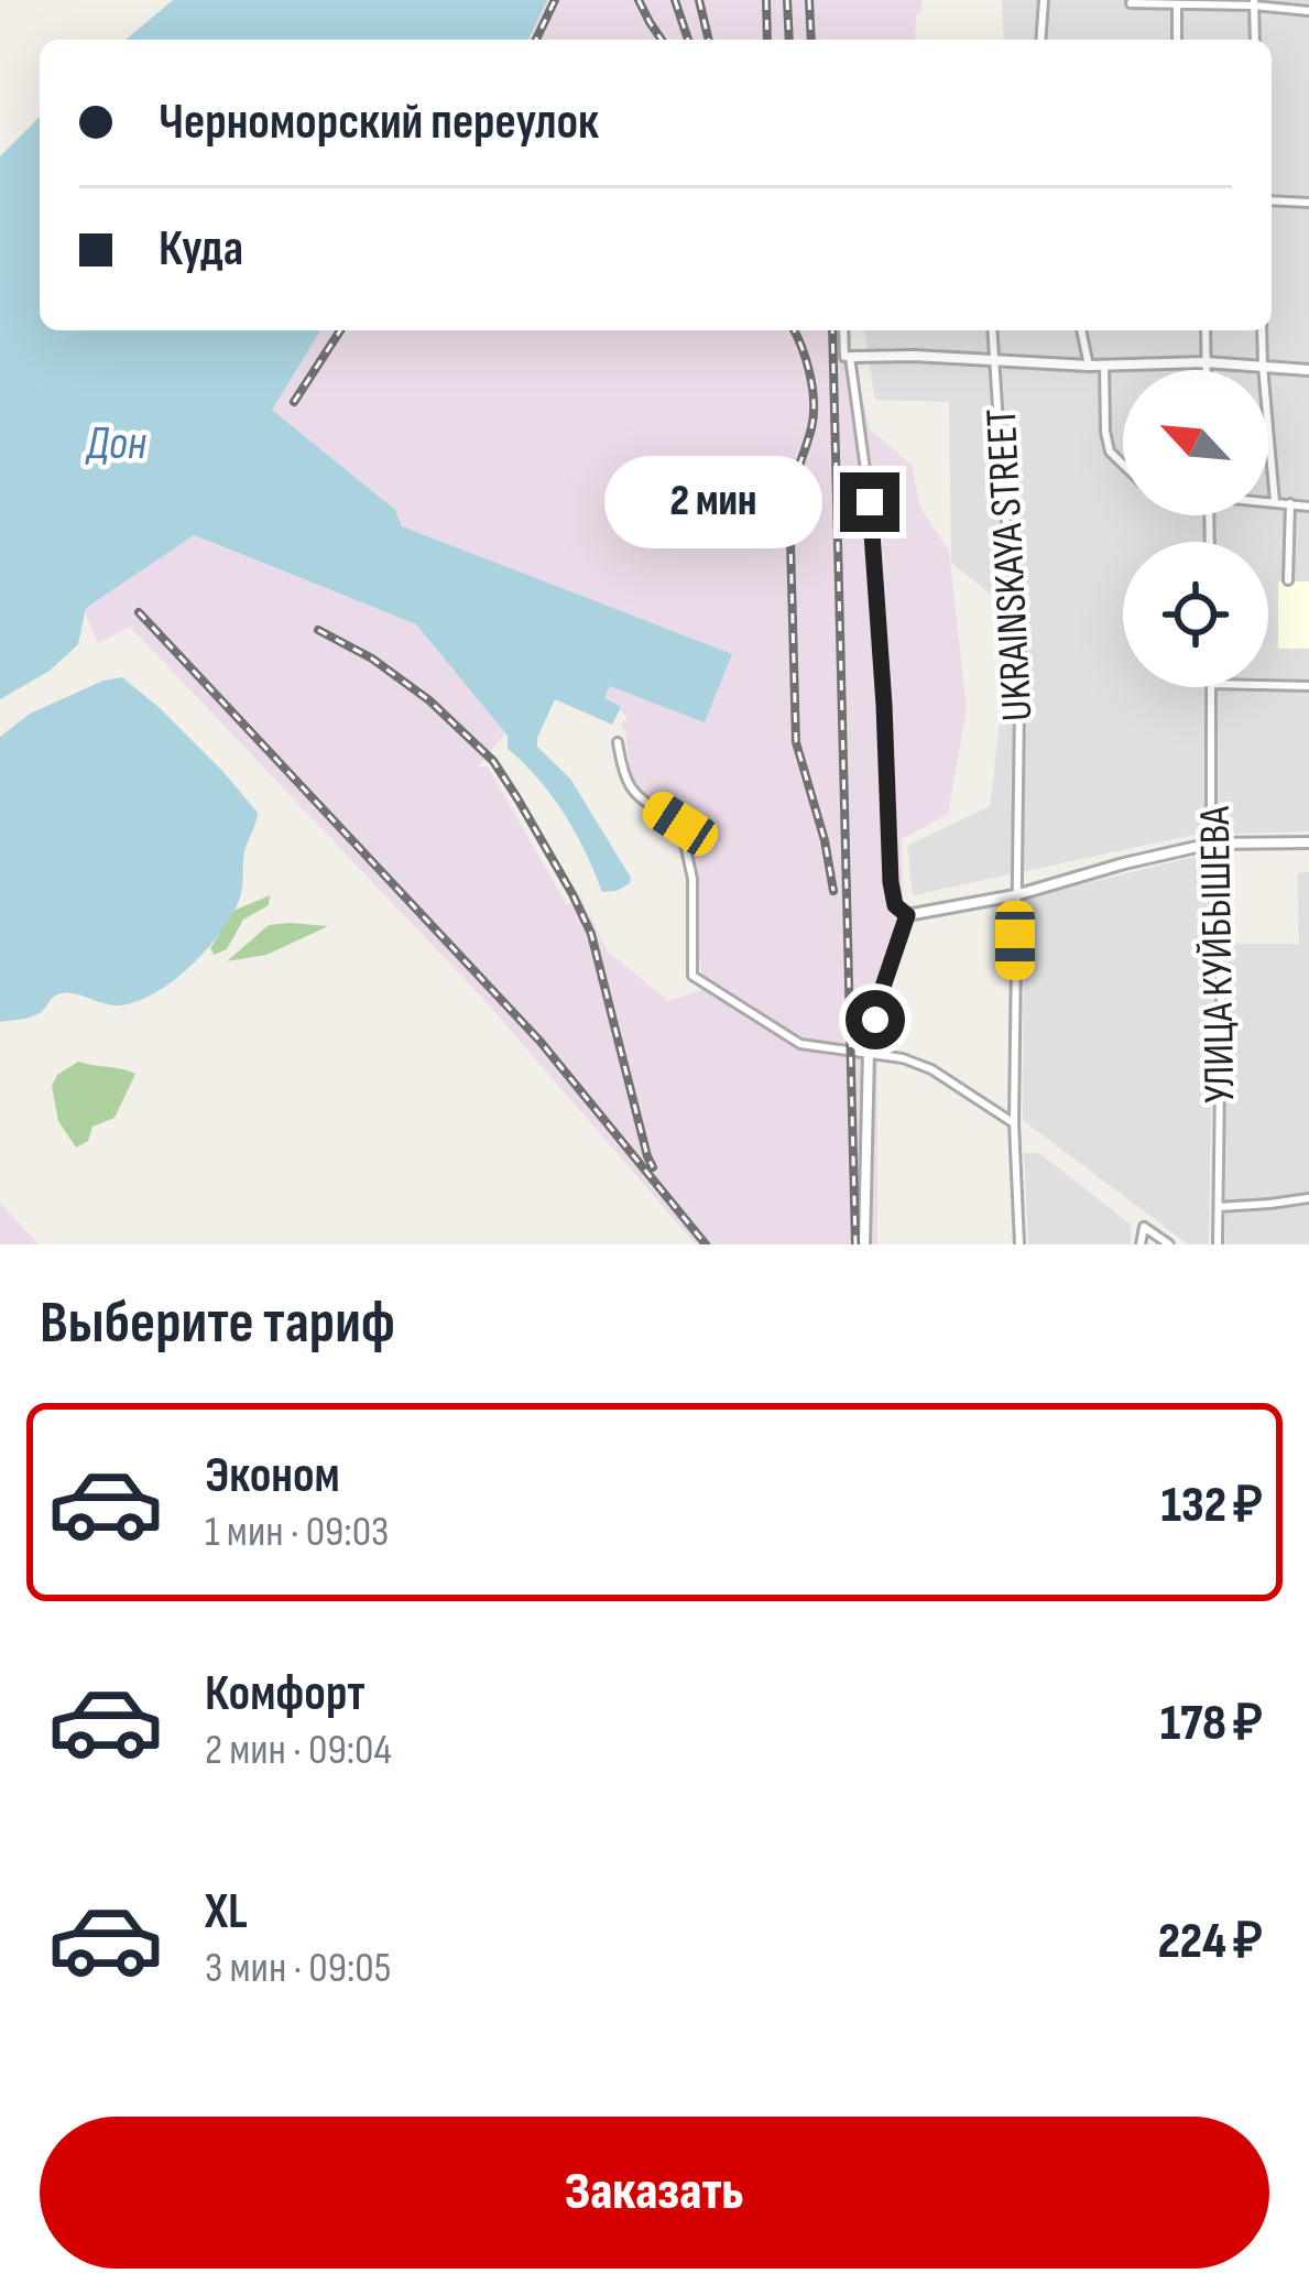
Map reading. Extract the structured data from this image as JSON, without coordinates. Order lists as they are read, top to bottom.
{
  "streets": {
    "street": ["UKRAINSKAYA STREET", "УЛИЦА КУЙБЫШЕВА"]
  },
  "water": ["Дон"],
  "north": "top left",
  "page": {
    "banner": ["Черноморский переулок", "Куда"],
    "bubble": "2 мин",
    "heading": "Выберите тариф",
    "list": [
      {
        "name": "Эконом",
        "note": "1 мин · 09:03",
        "value": "132 ₽"
      },
      {
        "name": "Комфорт",
        "note": "2 мин · 09:04",
        "value": "178 ₽"
      },
      {
        "name": "XL",
        "note": "3 мин · 09:05",
        "value": "224 ₽"
      }
    ],
    "buttons": "Заказать"
  }
}
